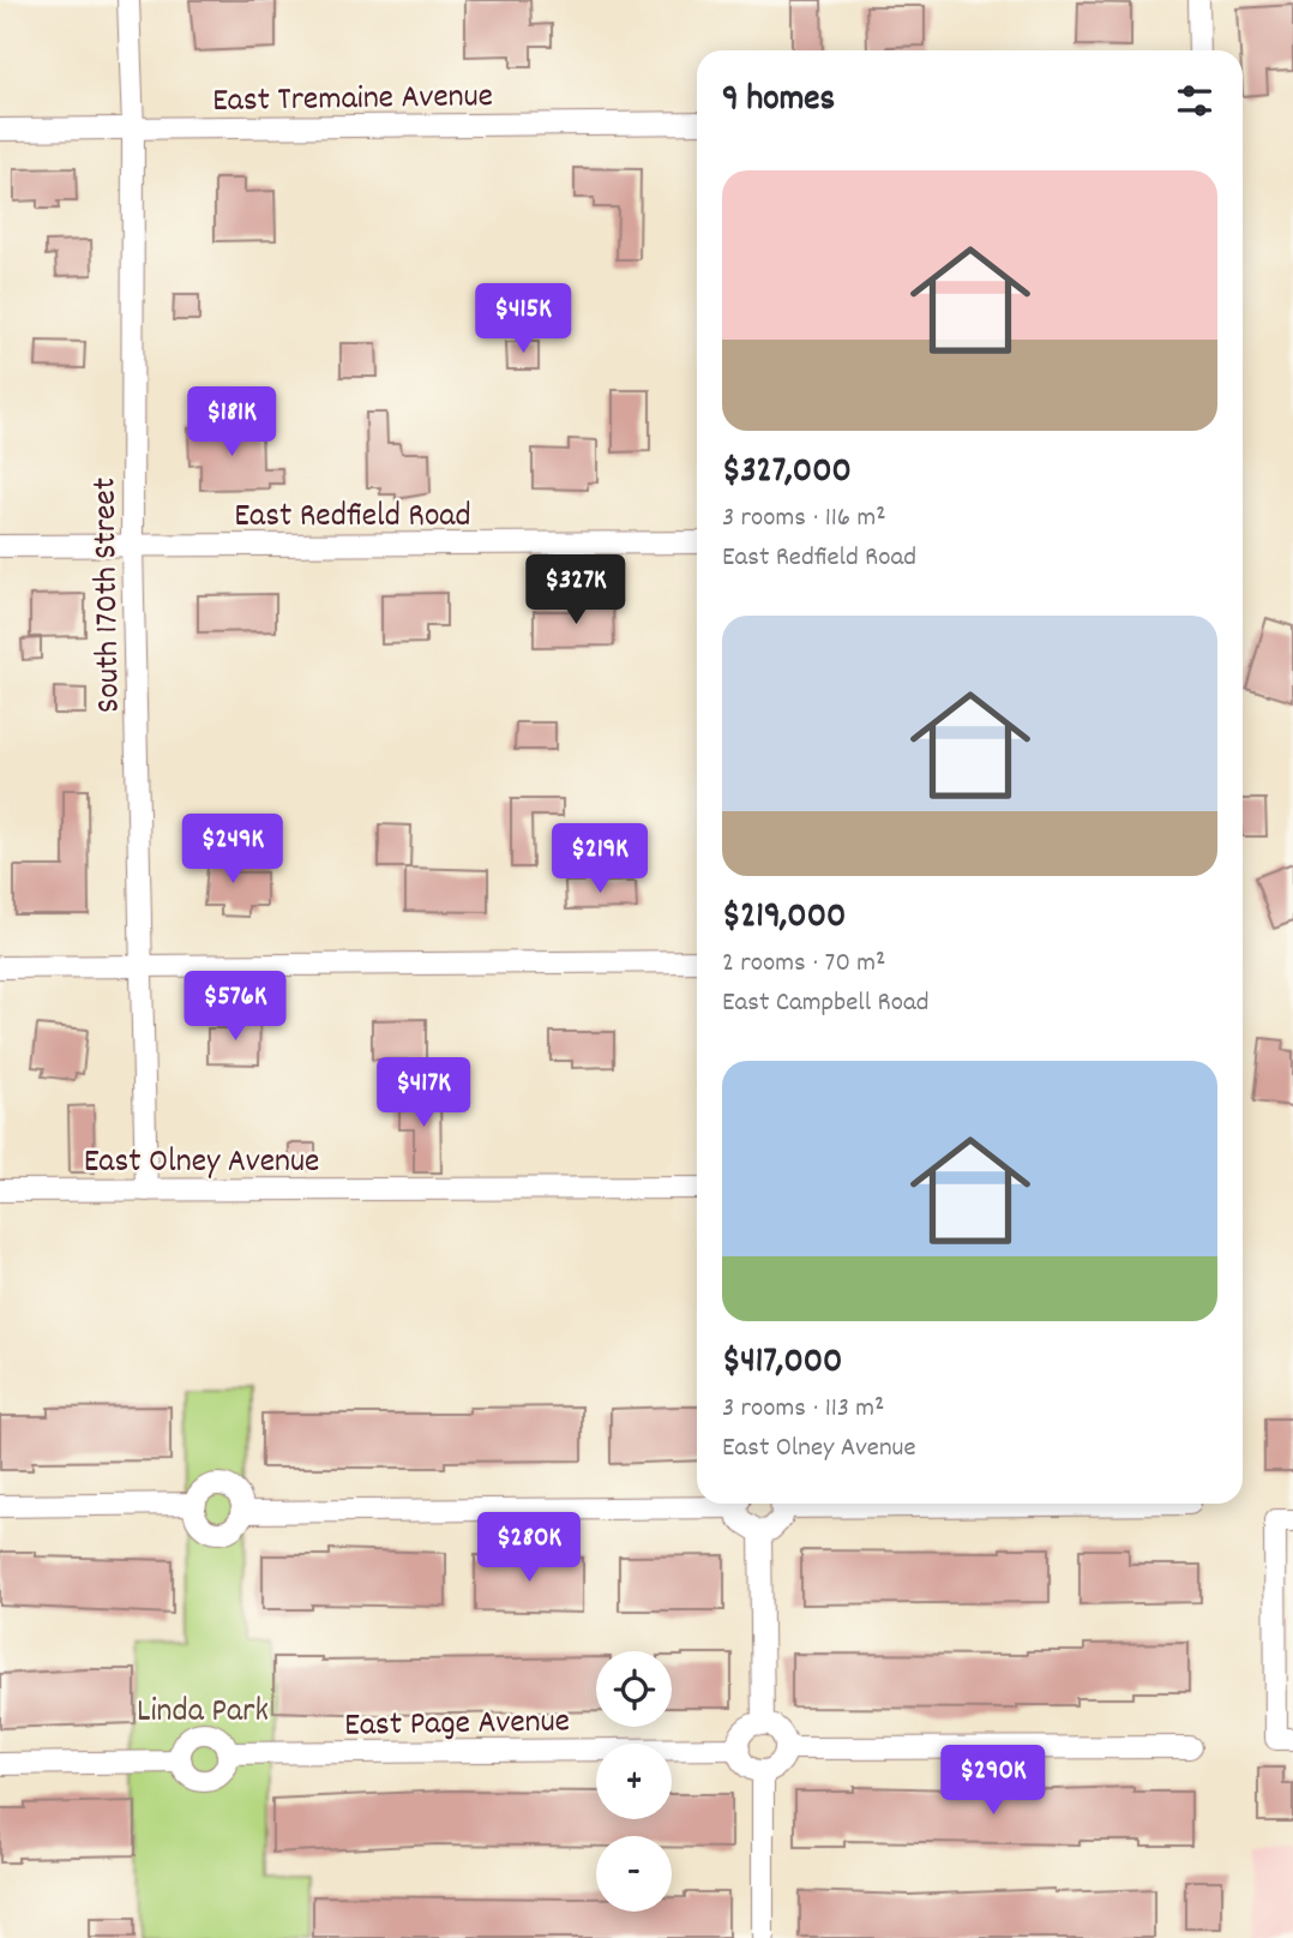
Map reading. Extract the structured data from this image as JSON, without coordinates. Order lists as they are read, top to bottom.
{
  "streets": {
    "street": [
      "East Tremaine Avenue",
      "East Redfield Road",
      "South 170th Street",
      "East Olney Avenue",
      "East Page Avenue"
    ]
  },
  "crossings": [
    ["East Tremaine Avenue", "South 170th Street"],
    ["East Redfield Road", "South 170th Street"],
    ["South 170th Street", "East Olney Avenue"]
  ],
  "parks": ["Linda Park"],
  "page": {
    "heading": "9 homes",
    "list": [
      {
        "name": "$327,000",
        "note": "3 rooms · 116 m² · East Redfield Road"
      },
      {
        "name": "$219,000",
        "note": "2 rooms · 70 m² · East Campbell Road"
      },
      {
        "name": "$417,000",
        "note": "3 rooms · 113 m² · East Olney Avenue"
      }
    ],
    "price": [
      "$415K",
      "$181K",
      "$327K",
      "$249K",
      "$219K",
      "$576K",
      "$417K",
      "$280K",
      "$290K"
    ],
    "map_buttons": ["+", "−"]
  }
}
